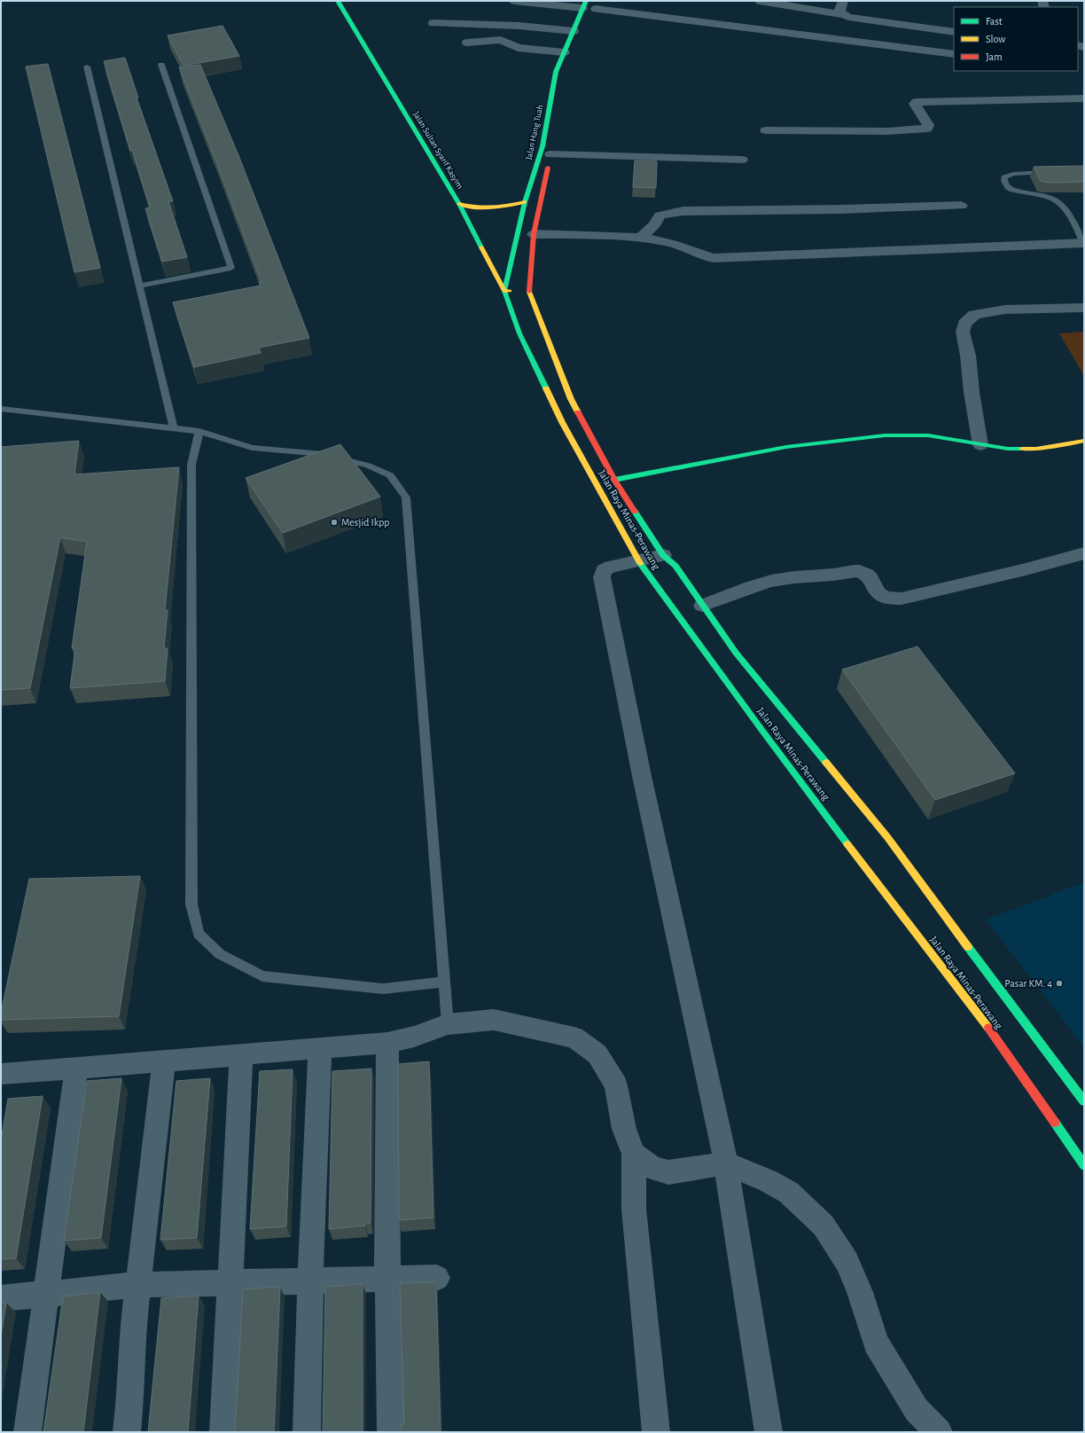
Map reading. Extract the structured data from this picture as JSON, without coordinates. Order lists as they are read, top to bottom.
{
  "streets": {
    "main road": ["Jalan Hang Tuah", "Jalan Sultan Syarif Kasyim", "Jalan Raya Minas-Perawang"]
  },
  "crossings": [
    ["Jalan Hang Tuah", "Jalan Sultan Syarif Kasyim"],
    ["Jalan Hang Tuah", "Jalan Raya Minas-Perawang"],
    ["Jalan Sultan Syarif Kasyim", "Jalan Raya Minas-Perawang"]
  ],
  "places": ["Mesjid Ikpp", "Pasar KM. 4"],
  "legend": ["Fast", "Slow", "Jam"]
}
